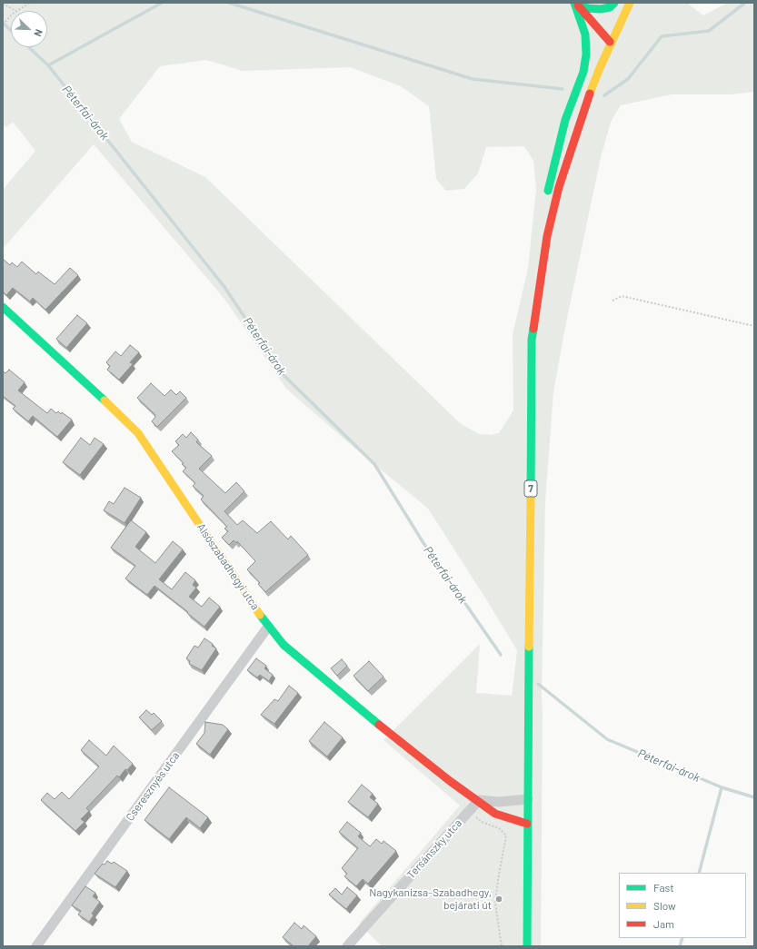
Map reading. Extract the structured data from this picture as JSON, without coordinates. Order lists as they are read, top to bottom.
{
  "streets": {
    "main road": ["7", "Alsószabadhegyi utca"],
    "street": ["Cseresznyés utca", "Tersánszky utca"]
  },
  "crossings": [
    ["7", "Alsószabadhegyi utca"],
    ["Alsószabadhegyi utca", "Cseresznyés utca"],
    ["Alsószabadhegyi utca", "Tersánszky utca"]
  ],
  "water": ["Péterfai-árok"],
  "places": ["Nagykanizsa-Szabadhegy, bejárati út"],
  "legend": ["Fast", "Slow", "Jam"],
  "north": "bottom right"
}
